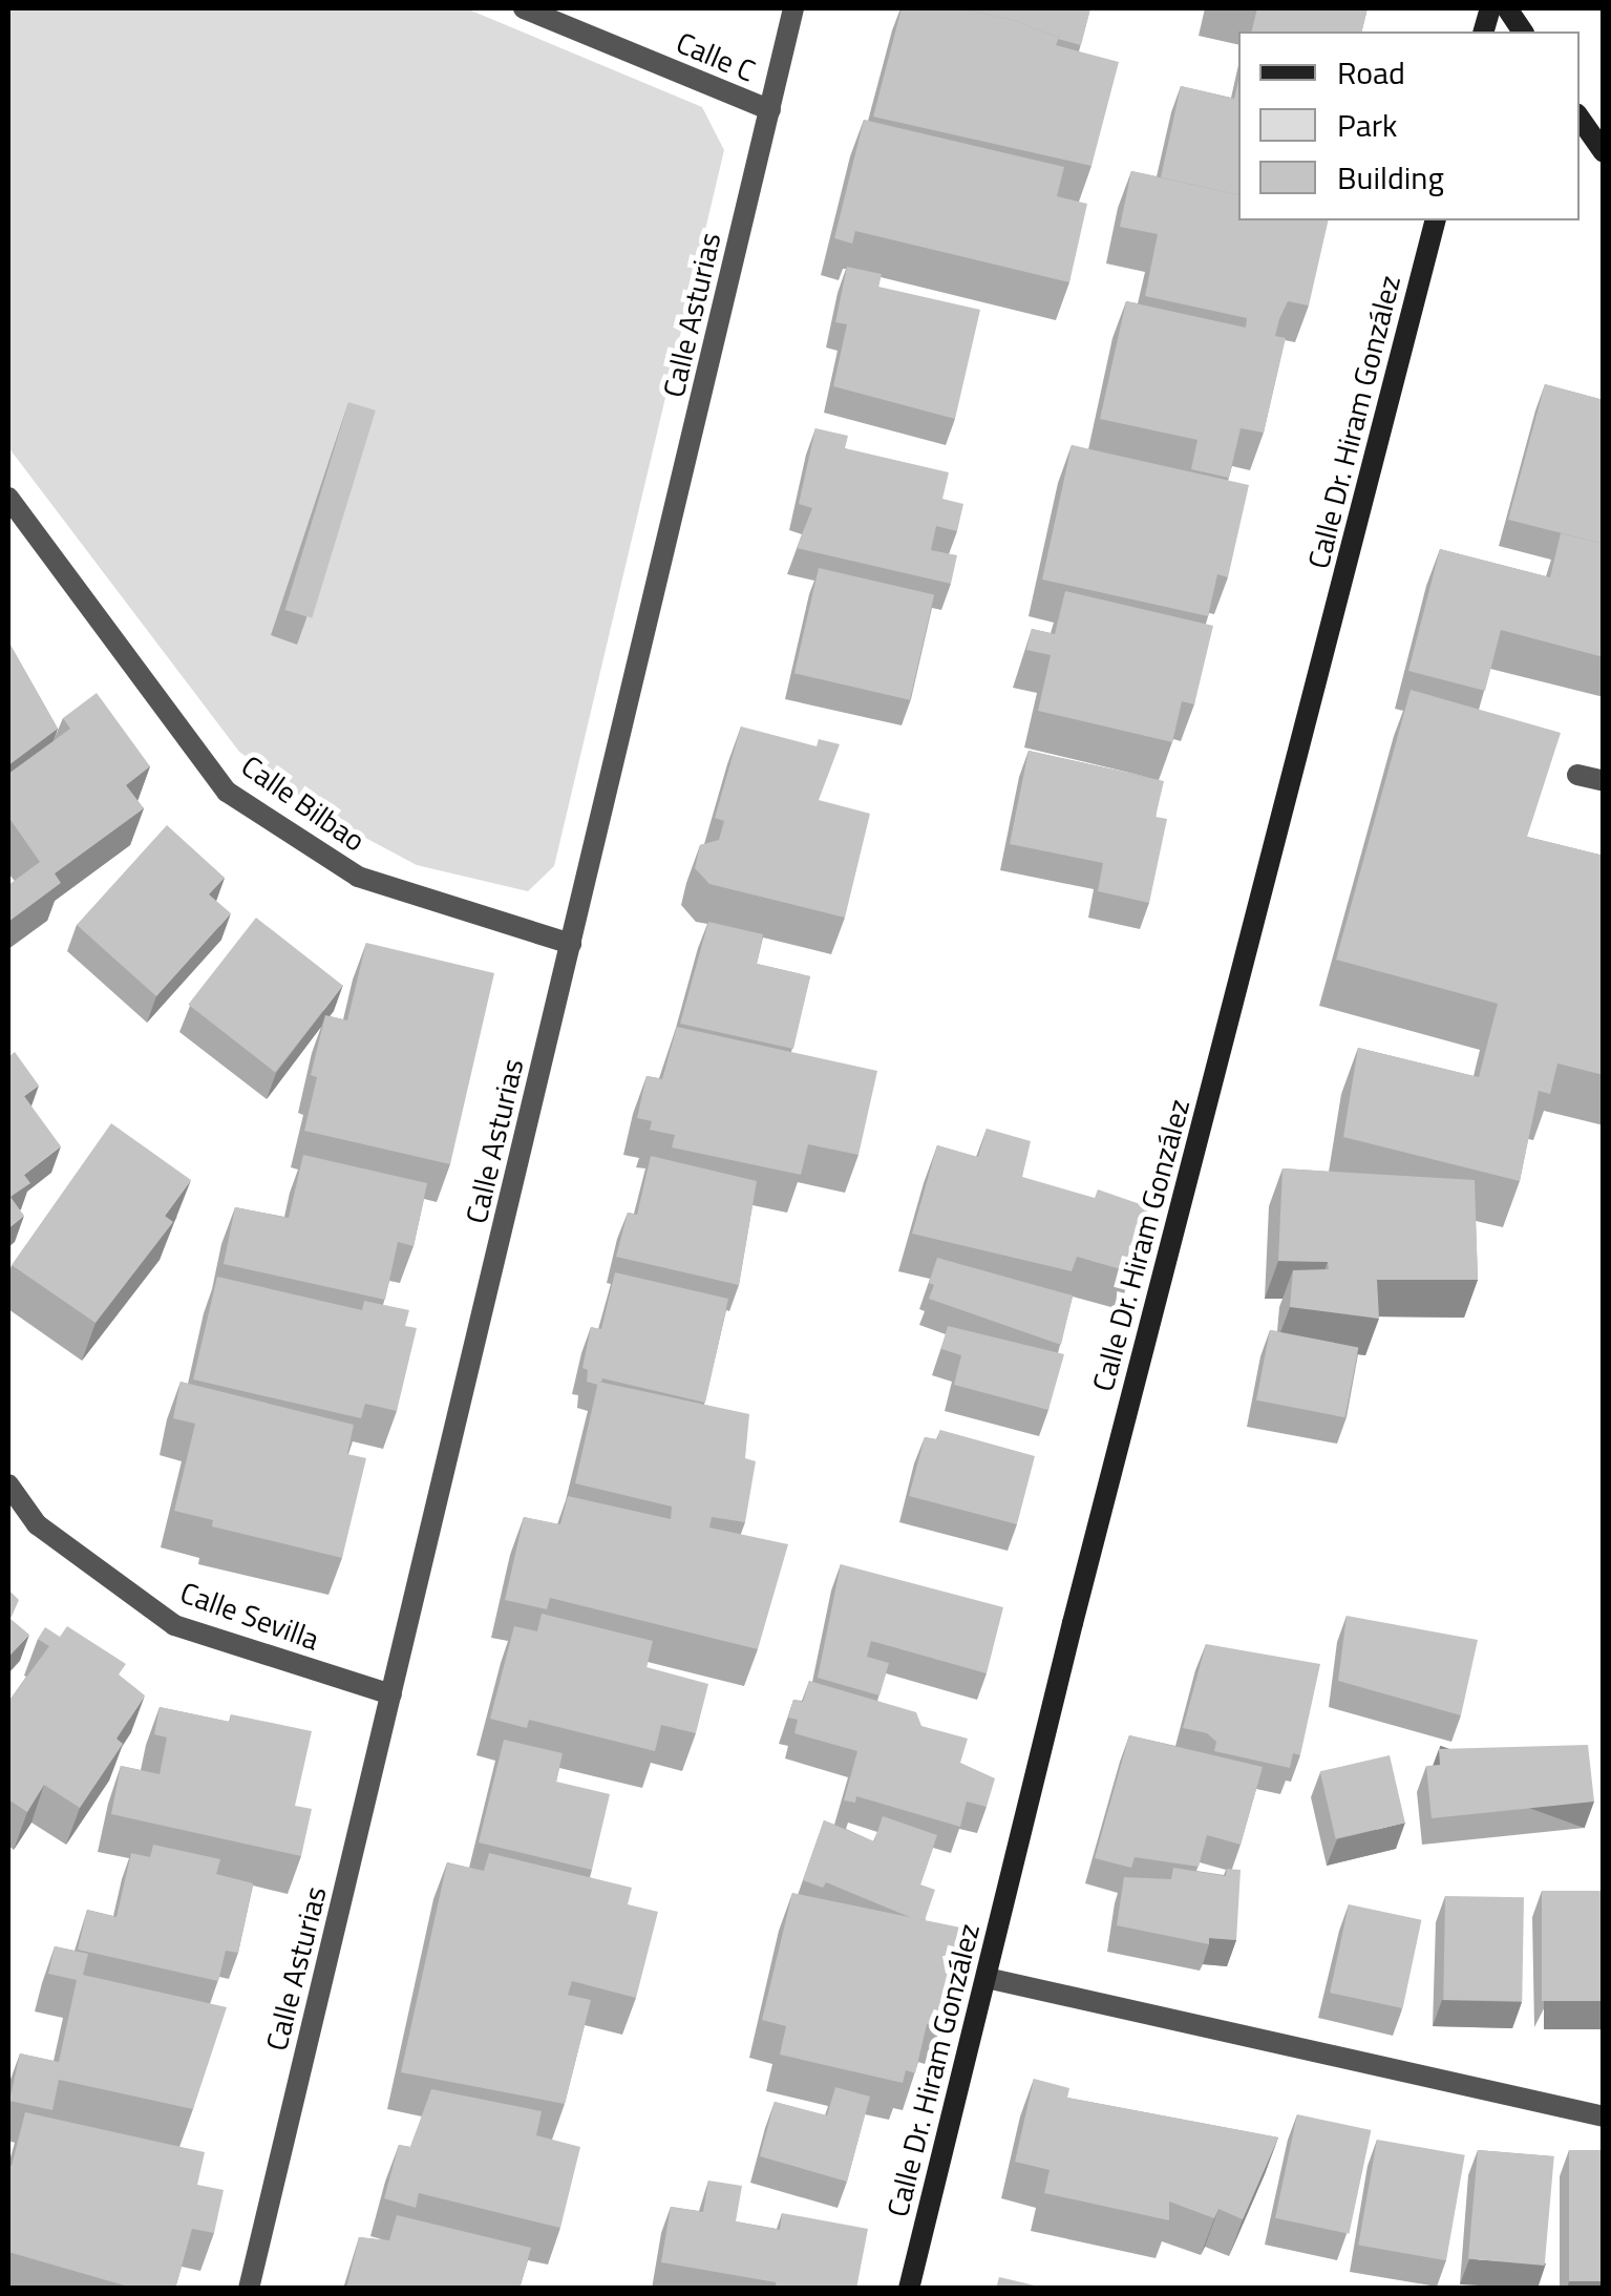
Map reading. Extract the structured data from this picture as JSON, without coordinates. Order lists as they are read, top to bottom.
{
  "streets": {
    "street": [
      "Calle C",
      "Calle Asturias",
      "Calle Dr. Hiram González",
      "Calle Bilbao",
      "Calle Sevilla"
    ]
  },
  "crossings": [
    ["Calle C", "Calle Asturias"],
    ["Calle Asturias", "Calle Bilbao"],
    ["Calle Asturias", "Calle Sevilla"]
  ],
  "legend": ["Road", "Park", "Building"]
}
